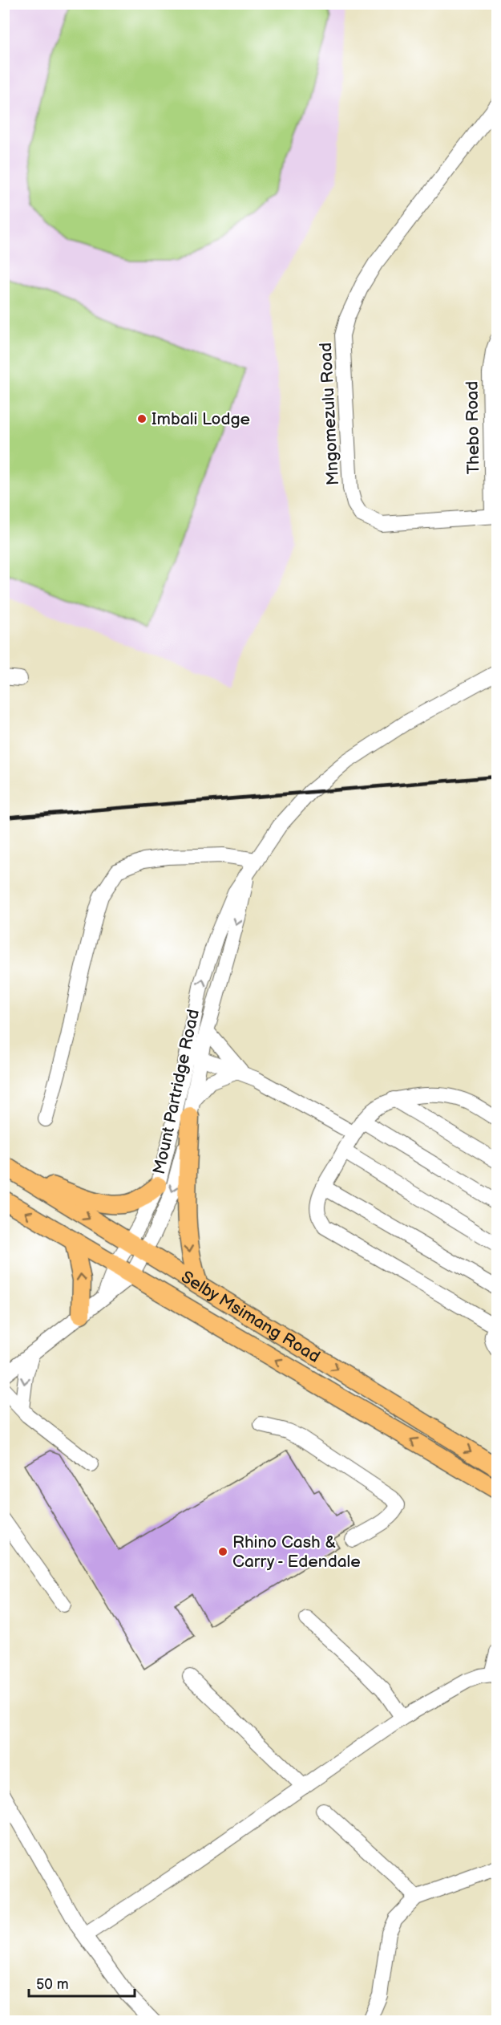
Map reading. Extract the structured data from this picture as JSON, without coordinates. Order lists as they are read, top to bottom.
{
  "streets": {
    "main road": ["Selby Msimang Road"],
    "street": ["Mngomezulu Road", "Thebo Road", "Mount Partridge Road"]
  },
  "crossings": [
    ["Mngomezulu Road", "Thebo Road"],
    ["Mount Partridge Road", "Selby Msimang Road"]
  ],
  "places": ["Imbali Lodge", "Rhino Cash & Carry - Edendale"],
  "scale_bar": "50 m"
}
